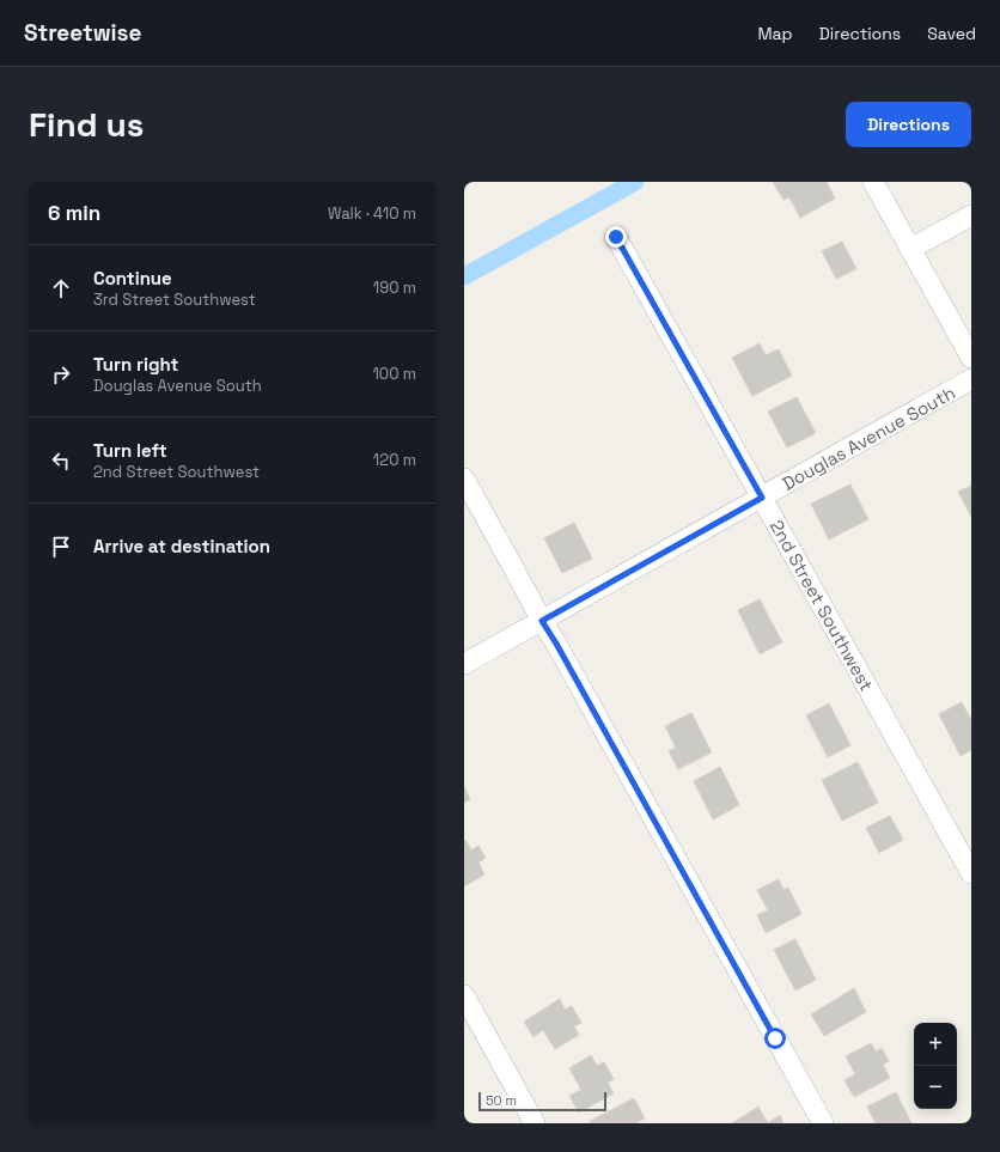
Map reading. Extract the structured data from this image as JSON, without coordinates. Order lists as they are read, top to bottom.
{
  "streets": {
    "street": ["Douglas Avenue South", "2nd Street Southwest"]
  },
  "crossings": [
    ["Douglas Avenue South", "2nd Street Southwest"]
  ],
  "scale_bar": "50 m",
  "page": {
    "header": "Streetwise",
    "nav": ["Map", "Directions", "Saved"],
    "buttons": "Directions",
    "title": "Find us",
    "heading": ["6 min", "Walk · 410 m"],
    "list": [
      ["Continue", "3rd Street Southwest", "190 m"],
      ["Turn right", "Douglas Avenue South", "100 m"],
      ["Turn left", "2nd Street Southwest", "120 m"],
      "Arrive at destination"
    ],
    "map_buttons": ["+", "−"],
    "scale": "50 m"
  }
}
